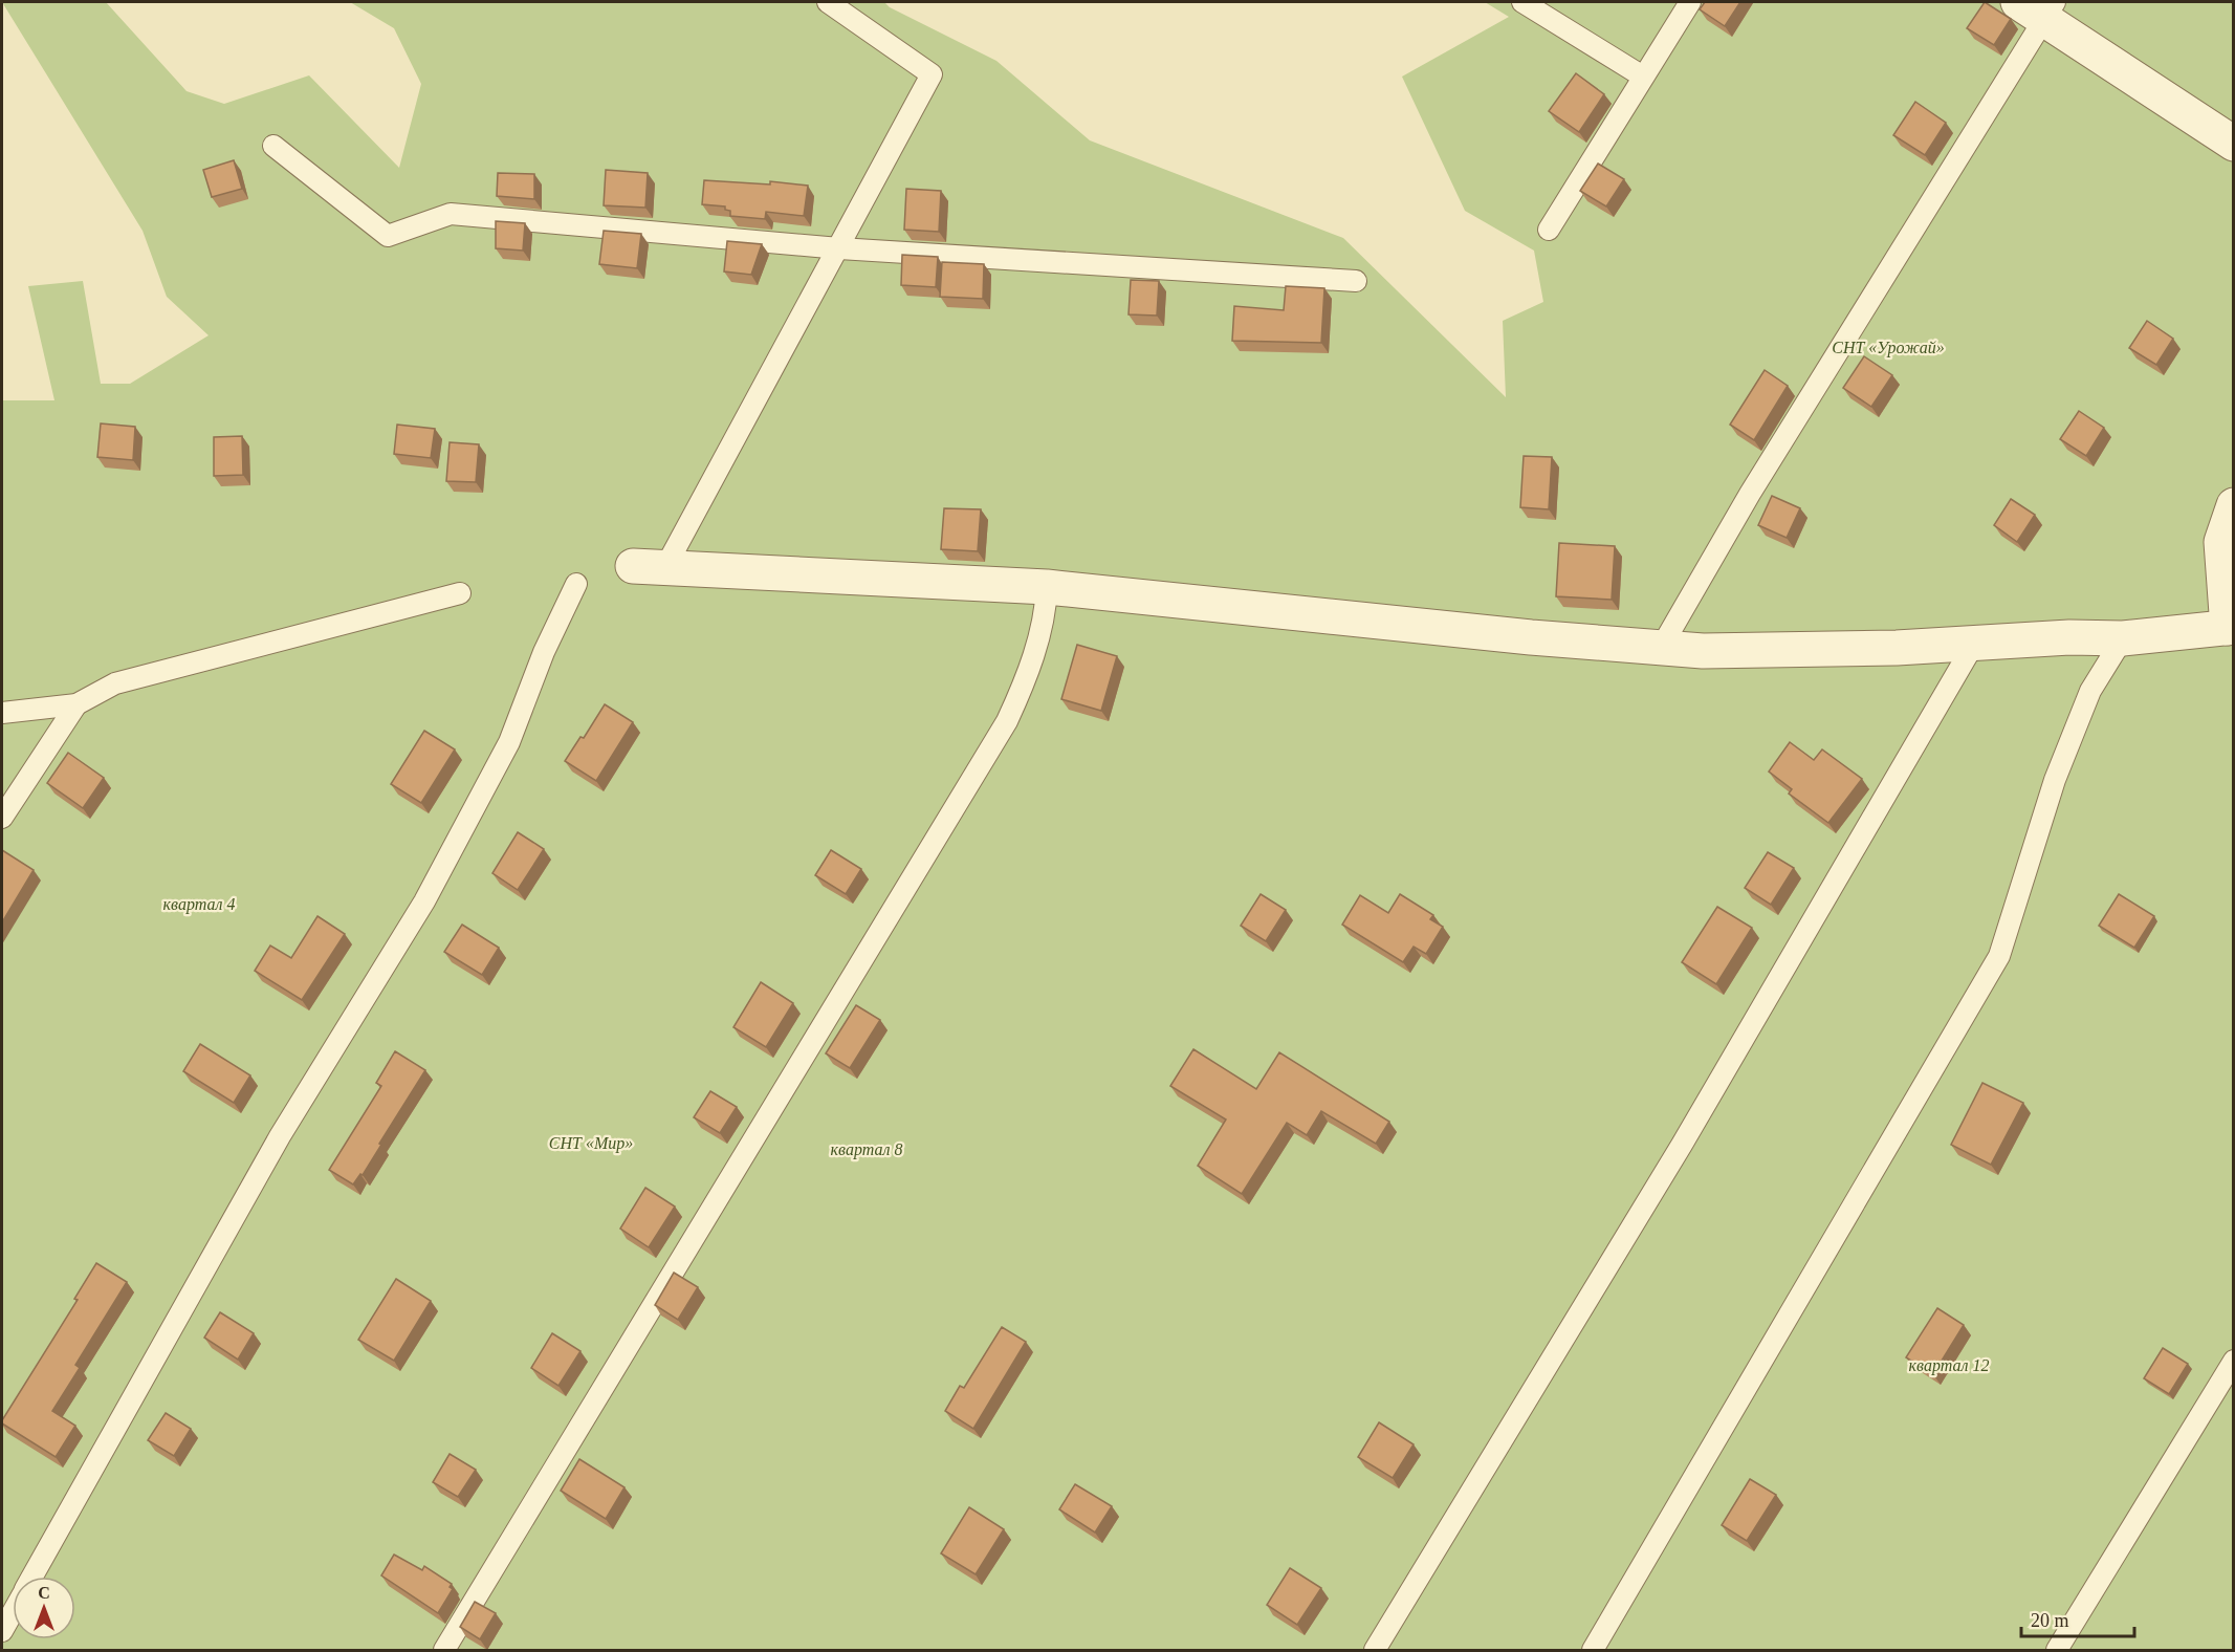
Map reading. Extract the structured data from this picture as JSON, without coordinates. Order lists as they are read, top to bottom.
{
  "parks": [
    "СНТ «Урожай»",
    "квартал 4",
    "СНТ «Мир»",
    "квартал 8",
    "квартал 12"
  ],
  "scale_bar": "20 m",
  "north": "top"
}
